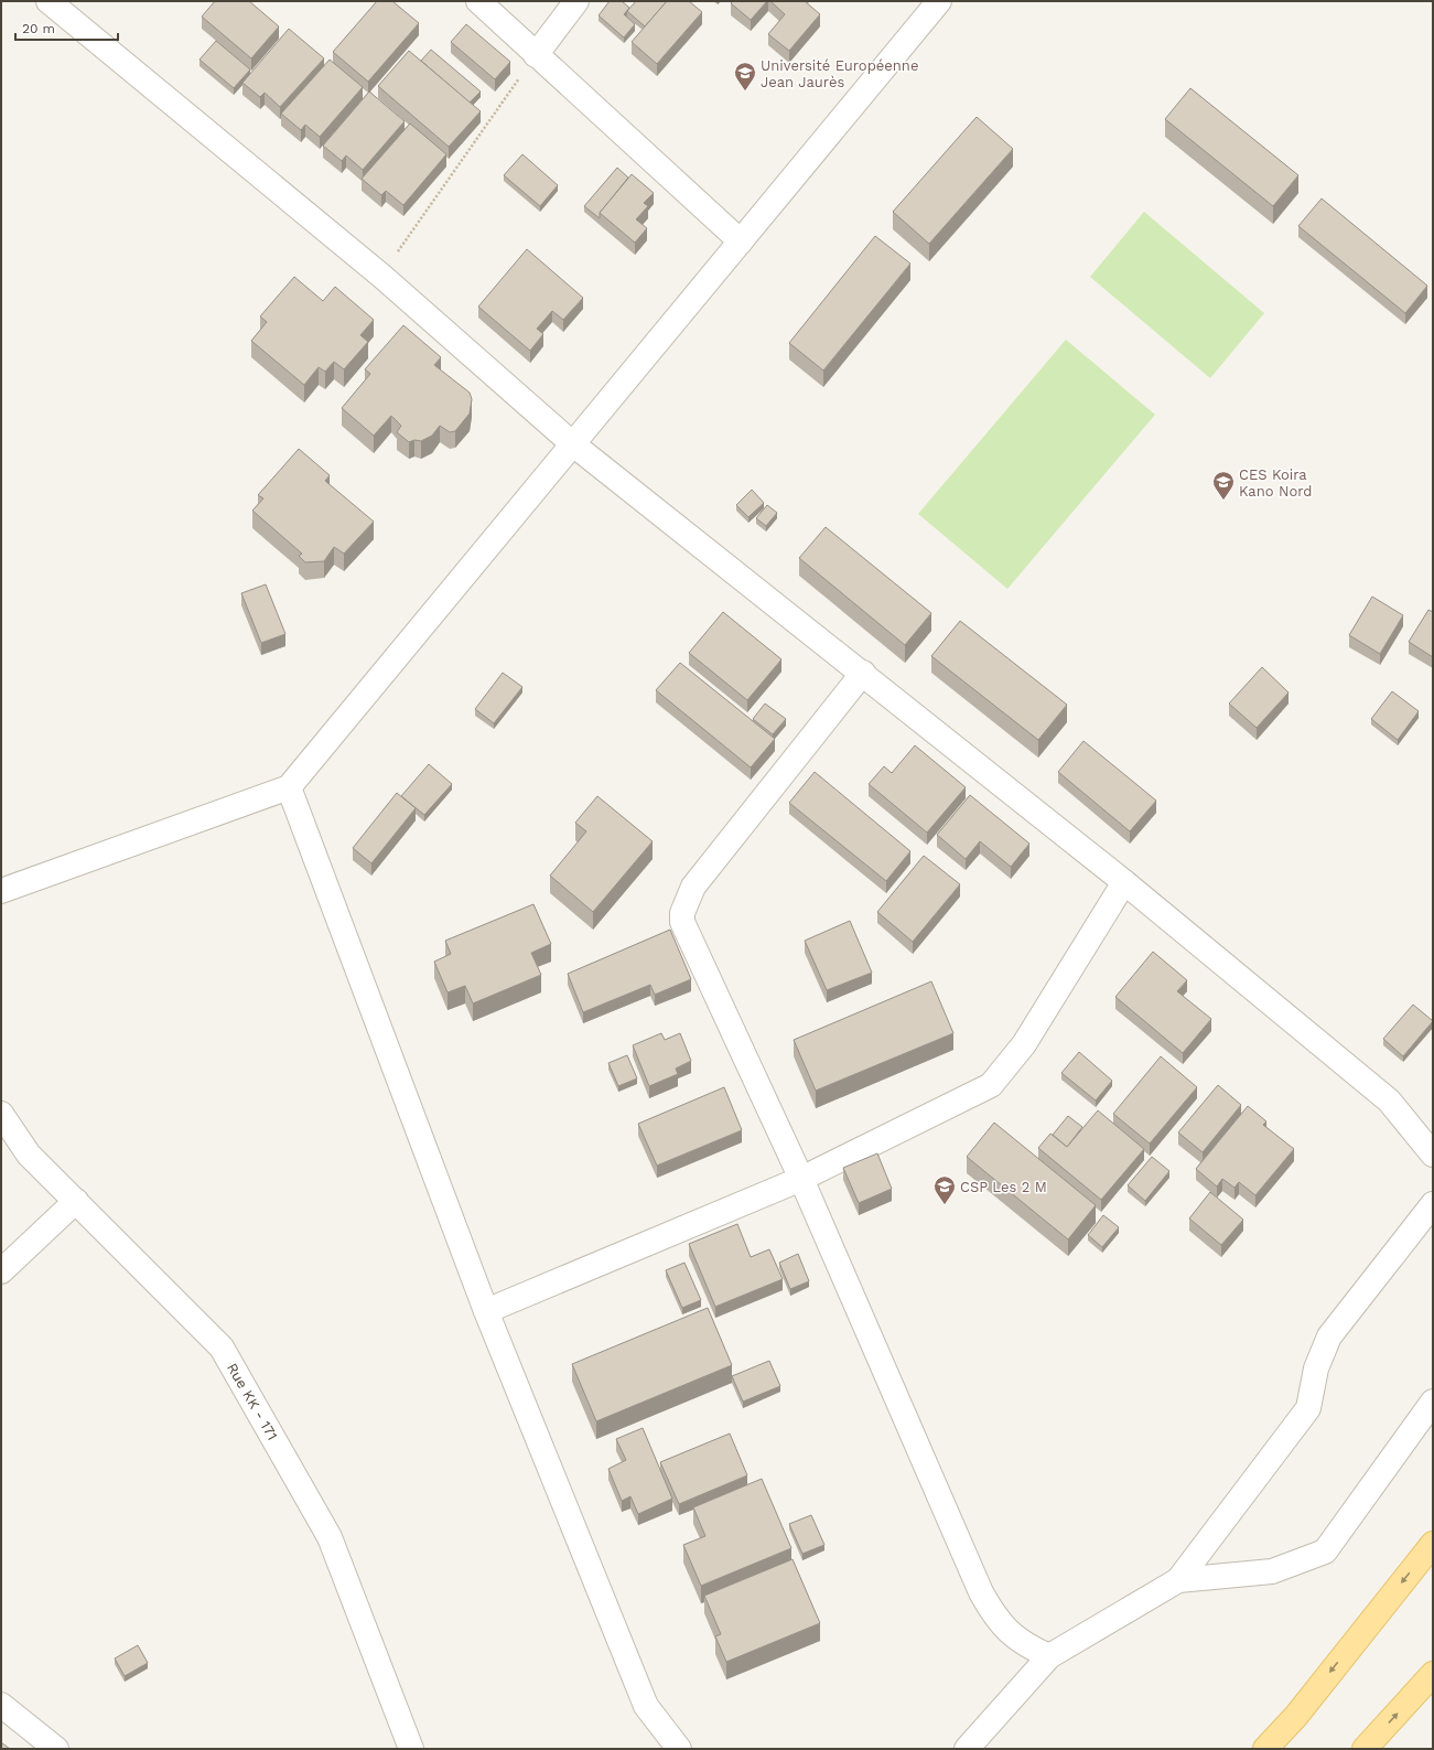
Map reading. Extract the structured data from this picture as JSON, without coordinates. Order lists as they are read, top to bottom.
{
  "streets": {
    "street": ["Rue KK - 171"]
  },
  "places": {
    "school or university": ["Université Européenne Jean Jaurès", "CES Koira Kano Nord", "CSP Les 2 M"]
  },
  "scale_bar": "20 m"
}
